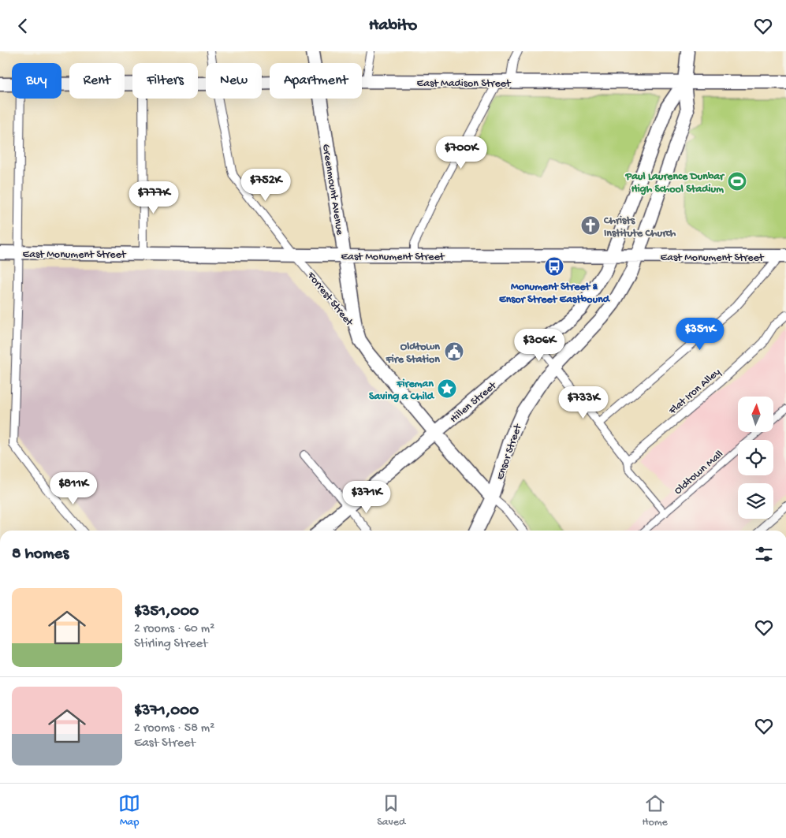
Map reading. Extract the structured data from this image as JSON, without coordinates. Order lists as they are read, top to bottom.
{
  "streets": {
    "main road": [
      "East Madison Street",
      "Greenmount Avenue",
      "East Monument Street",
      "Forrest Street",
      "Hillen Street",
      "Ensor Street"
    ],
    "street": ["Flat Iron Alley", "Oldtown Mall"]
  },
  "crossings": [
    ["East Madison Street", "Ensor Street"],
    ["Greenmount Avenue", "East Monument Street"],
    ["Greenmount Avenue", "Forrest Street"],
    ["East Monument Street", "Forrest Street"],
    ["East Monument Street", "Hillen Street"],
    ["East Monument Street", "Ensor Street"],
    ["Forrest Street", "Hillen Street"],
    ["Forrest Street", "Ensor Street"],
    ["Hillen Street", "Ensor Street"]
  ],
  "places": {
    "sports": ["Paul Laurence Dunbar High School Stadium"],
    "church": ["Christs Institute Church"],
    "bus stop": ["Monument Street & Ensor Street Eastbound"],
    "public building": ["Oldtown Fire Station"],
    "place": ["Fireman Saving a Child"]
  },
  "north": "top",
  "page": {
    "header": "Habito",
    "chip": [
      "Buy",
      "Rent",
      "Filters",
      "New",
      "Apartment"
    ],
    "price": [
      "$700K",
      "$752K",
      "$777K",
      "$351K",
      "$306K",
      "$733K",
      "$811K",
      "$371K"
    ],
    "heading": "8 homes",
    "list": [
      {
        "name": "$351,000",
        "note": "2 rooms · 60 m² · Stirling Street"
      },
      {
        "name": "$371,000",
        "note": "2 rooms · 58 m² · East Street"
      }
    ],
    "tabs": ["Map", "Saved", "Home"]
  }
}
